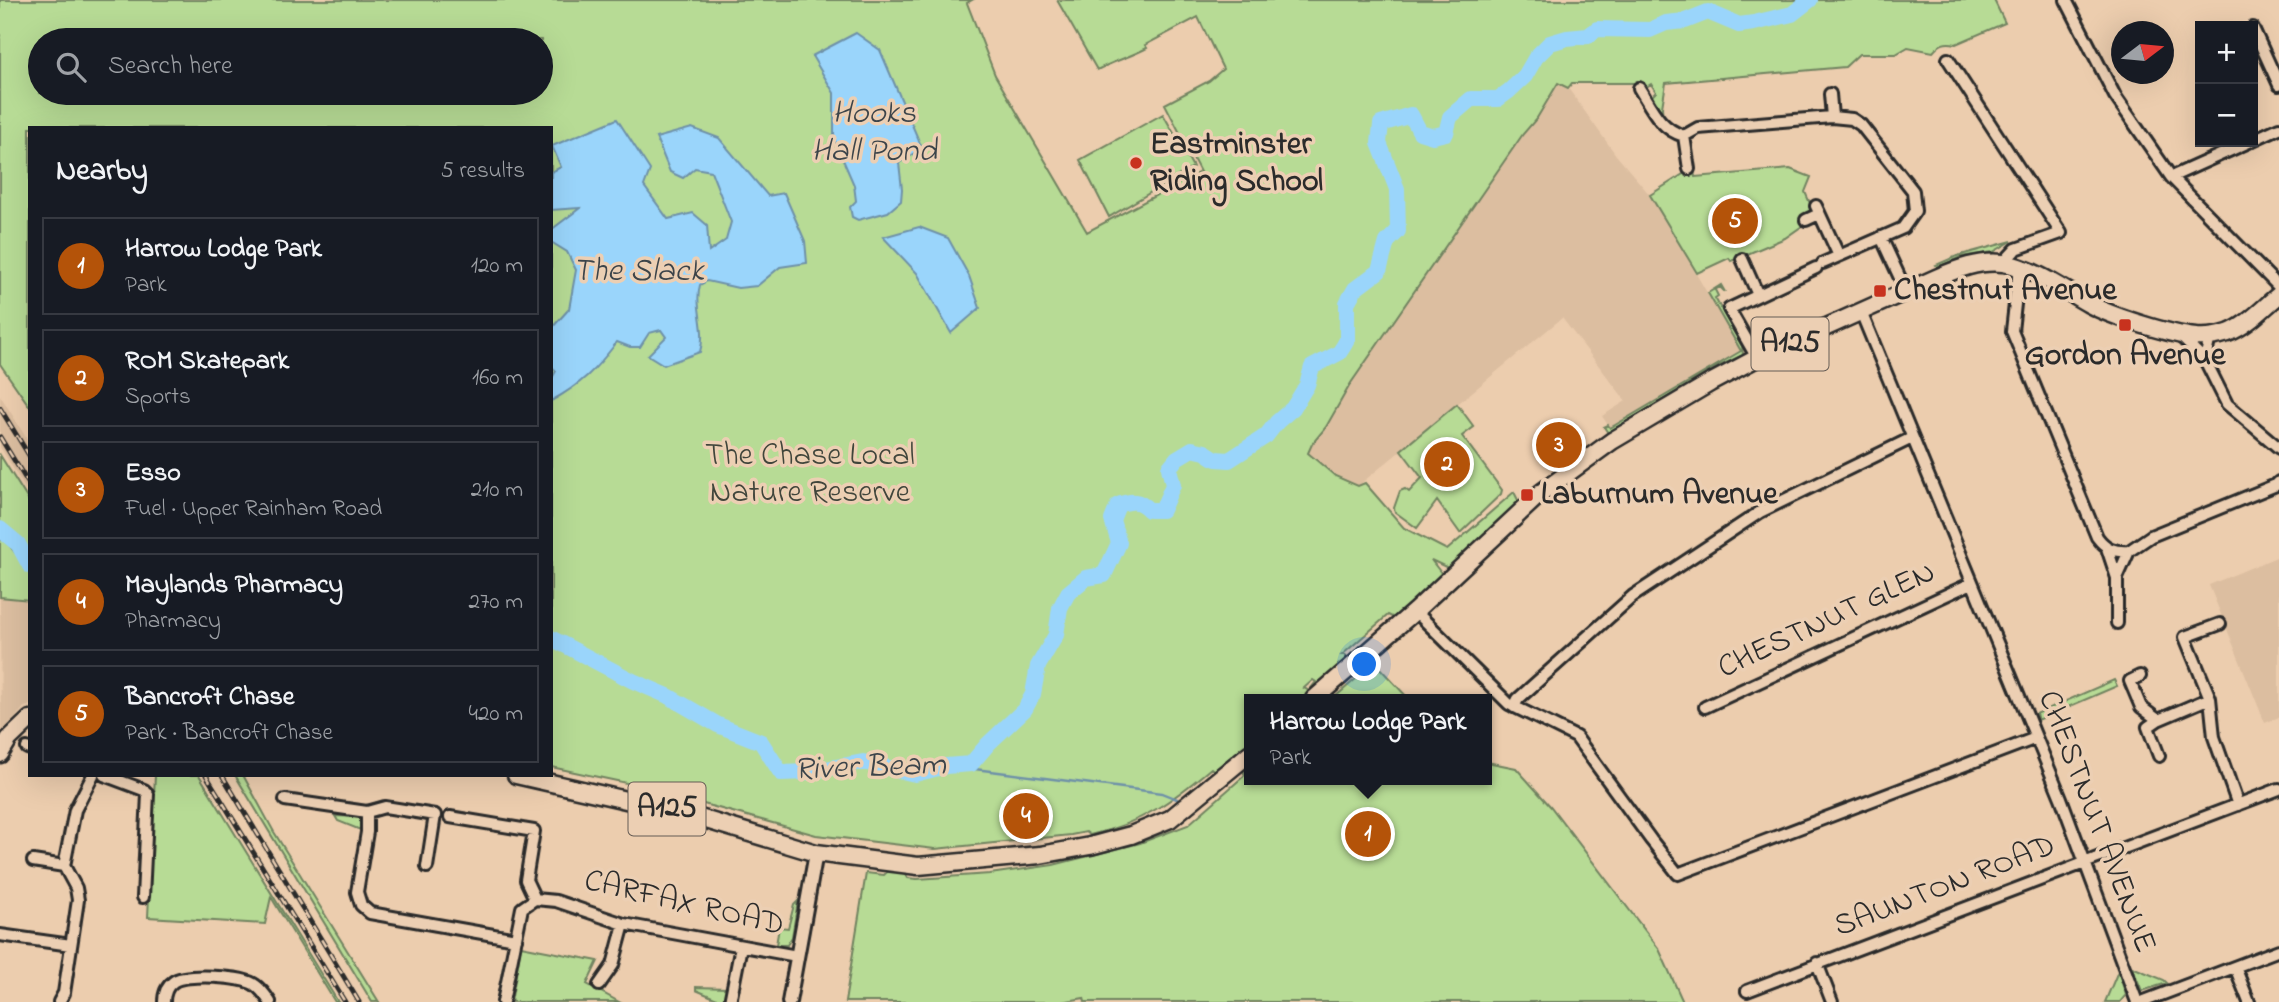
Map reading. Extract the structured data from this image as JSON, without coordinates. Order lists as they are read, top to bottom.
{
  "streets": {
    "main road": ["A125"],
    "street": [
      "CHESTNUT GLEN",
      "CHESTNUT AVENUE",
      "SAUNTON ROAD",
      "CARFAX ROAD"
    ]
  },
  "crossings": [
    ["A125", "CHESTNUT AVENUE"],
    ["CHESTNUT GLEN", "CHESTNUT AVENUE"],
    ["CHESTNUT AVENUE", "SAUNTON ROAD"]
  ],
  "water": ["Hooks Hall Pond", "The Slack", "River Beam"],
  "parks": ["The Chase Local Nature Reserve"],
  "places": {
    "other": ["Eastminster Riding School"],
    "transit": ["Chestnut Avenue", "Gordon Avenue", "Laburnum Avenue"]
  },
  "north": "right",
  "page": {
    "map_buttons": ["+", "−"],
    "search": "Search here",
    "heading": ["Nearby", "5 results"],
    "pins": [
      "5",
      "3",
      "2",
      "4",
      "1"
    ],
    "list": [
      {
        "mark": "1",
        "name": "Harrow Lodge Park",
        "note": "Park",
        "value": "120 m"
      },
      {
        "mark": "2",
        "name": "ROM Skatepark",
        "note": "Sports",
        "value": "160 m"
      },
      {
        "mark": "3",
        "name": "Esso",
        "note": "Fuel · Upper Rainham Road",
        "value": "210 m"
      },
      {
        "mark": "4",
        "name": "Maylands Pharmacy",
        "note": "Pharmacy",
        "value": "270 m"
      },
      {
        "mark": "5",
        "name": "Bancroft Chase",
        "note": "Park · Bancroft Chase",
        "value": "420 m"
      }
    ],
    "popup": ["Harrow Lodge Park", "Park"]
  }
}
